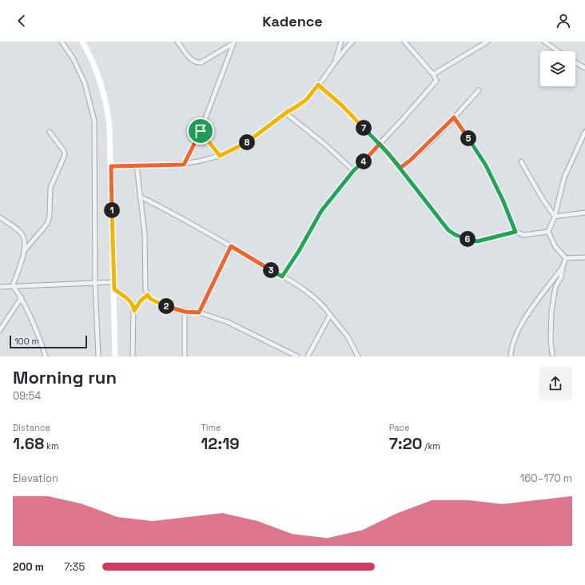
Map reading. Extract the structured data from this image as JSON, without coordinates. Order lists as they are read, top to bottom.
{
  "scale_bar": "100 m",
  "page": {
    "header": "Kadence",
    "pins": [
      "7",
      "5",
      "8",
      "4",
      "1",
      "6",
      "3",
      "2"
    ],
    "scale": "100 m",
    "heading": ["Morning run", "09:54"],
    "stats": [
      ["Distance", "1.68 km"],
      ["Time", "12:19"],
      ["Pace", "7:20 /km"]
    ],
    "chart": ["Elevation", "160–170 m"],
    "list": [
      {
        "name": "200 m",
        "note": "7:35"
      }
    ]
  }
}
